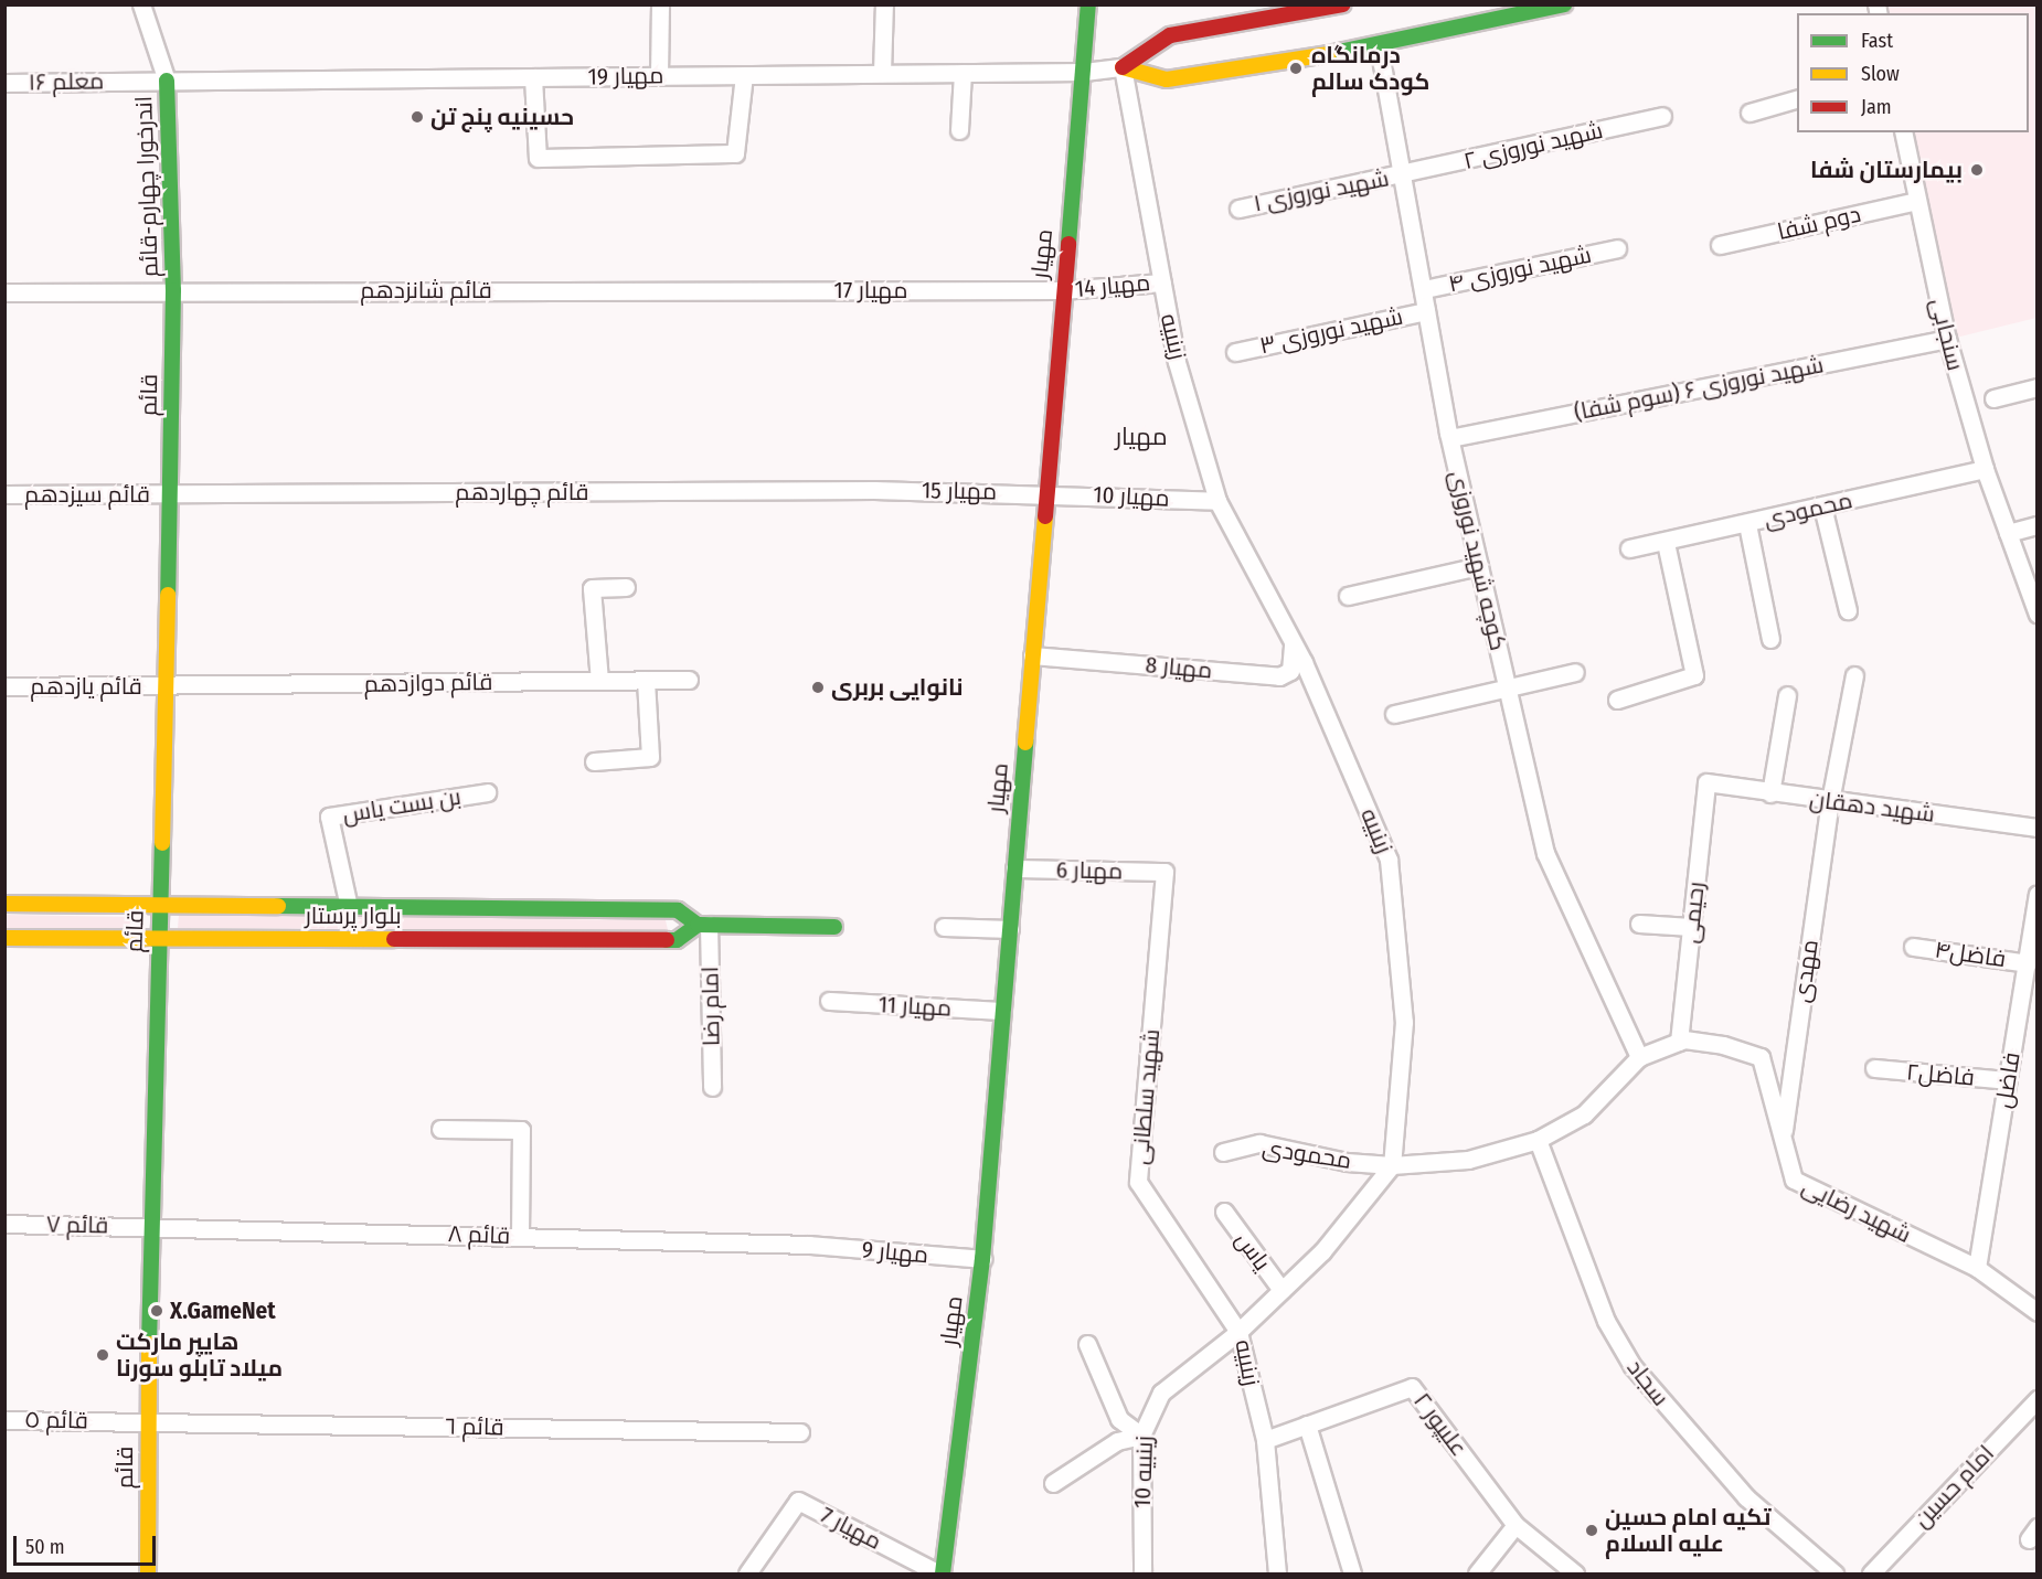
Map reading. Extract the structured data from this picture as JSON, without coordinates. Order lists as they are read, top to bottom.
{
  "streets": {
    "street": [
      "مهیار 19",
      "معلم ۱۶",
      "شهید نوروزی ۲",
      "اندرخورا چهارم-قائم",
      "شهید نوروزی ۱",
      "دوم شفا",
      "مهیار",
      "شهید نوروزی ۴",
      "مهیار 14",
      "قائم شانزدهم",
      "مهیار 17",
      "شهید نوروزی ۳",
      "سنجابی",
      "زینبیه",
      "شهید نوروزی ۶ (سوم شفا)",
      "قائم",
      "مهیار 15",
      "قائم چهاردهم",
      "قائم سیزدهم",
      "مهیار 10",
      "محمودی",
      "کوچه شهید نوروزی",
      "مهیار 8",
      "قائم دوازدهم",
      "قائم یازدهم",
      "بن بست یاس",
      "شهید دهقان",
      "مهیار 6",
      "رحیمی",
      "بلوار پرستار",
      "فاضل۴",
      "مهدی",
      "امام رضا",
      "مهیار 11",
      "فاضل۲",
      "فاضل",
      "شهید سلطانی",
      "شهید رضایی",
      "قائم ٧",
      "قائم ٨",
      "یاس",
      "مهیار 9",
      "سجاد",
      "قائم ٥",
      "علیپور ۲",
      "قائم ٦",
      "زینبیه 10",
      "امام حسین",
      "مهیار 7"
    ]
  },
  "crossings": [
    ["مهیار 19", "معلم ۱۶"],
    ["مهیار 19", "اندرخورا چهارم-قائم"],
    ["مهیار 19", "مهیار"],
    ["مهیار 19", "زینبیه"],
    ["معلم ۱۶", "اندرخورا چهارم-قائم"],
    ["شهید نوروزی ۲", "شهید نوروزی ۱"],
    ["شهید نوروزی ۲", "کوچه شهید نوروزی"],
    ["اندرخورا چهارم-قائم", "قائم شانزدهم"],
    ["اندرخورا چهارم-قائم", "قائم"],
    ["شهید نوروزی ۱", "کوچه شهید نوروزی"],
    ["دوم شفا", "سنجابی"],
    ["مهیار", "مهیار 14"],
    ["مهیار", "مهیار 17"],
    ["مهیار", "مهیار 15"],
    ["مهیار", "مهیار 10"],
    ["مهیار", "مهیار 8"],
    ["مهیار", "مهیار 6"],
    ["مهیار", "مهیار 11"],
    ["مهیار", "مهیار 9"],
    ["مهیار", "مهیار 7"],
    ["شهید نوروزی ۴", "کوچه شهید نوروزی"],
    ["مهیار 14", "مهیار 17"],
    ["مهیار 14", "زینبیه"],
    ["قائم شانزدهم", "مهیار 17"],
    ["قائم شانزدهم", "قائم"],
    ["شهید نوروزی ۳", "کوچه شهید نوروزی"],
    ["سنجابی", "شهید نوروزی ۶ (سوم شفا)"],
    ["سنجابی", "محمودی"],
    ["زینبیه", "مهیار 10"],
    ["زینبیه", "محمودی"],
    ["زینبیه", "مهیار 8"],
    ["زینبیه", "شهید سلطانی"],
    ["زینبیه", "شهید رضایی"],
    ["زینبیه", "یاس"],
    ["زینبیه", "علیپور ۲"],
    ["زینبیه", "زینبیه 10"],
    ["شهید نوروزی ۶ (سوم شفا)", "کوچه شهید نوروزی"],
    ["قائم", "قائم چهاردهم"],
    ["قائم", "قائم سیزدهم"],
    ["قائم", "قائم دوازدهم"],
    ["قائم", "قائم یازدهم"],
    ["قائم", "بلوار پرستار"],
    ["قائم", "قائم ٧"],
    ["قائم", "قائم ٨"],
    ["قائم", "قائم ٥"],
    ["قائم", "قائم ٦"],
    ["مهیار 15", "قائم چهاردهم"],
    ["مهیار 15", "مهیار 10"],
    ["قائم چهاردهم", "قائم سیزدهم"],
    ["محمودی", "شهید رضایی"],
    ["کوچه شهید نوروزی", "شهید رضایی"],
    ["قائم دوازدهم", "قائم یازدهم"],
    ["بن بست یاس", "بلوار پرستار"],
    ["شهید دهقان", "رحیمی"],
    ["شهید دهقان", "مهدی"],
    ["مهیار 6", "شهید سلطانی"],
    ["رحیمی", "شهید رضایی"],
    ["بلوار پرستار", "امام رضا"],
    ["فاضل۴", "فاضل"],
    ["مهدی", "شهید رضایی"],
    ["فاضل۲", "فاضل"],
    ["فاضل", "شهید رضایی"],
    ["شهید سلطانی", "زینبیه 10"],
    ["شهید رضایی", "سجاد"],
    ["قائم ٧", "قائم ٨"],
    ["قائم ٨", "مهیار 9"],
    ["قائم ٥", "قائم ٦"]
  ],
  "districts": ["مهیار"],
  "places": [
    "درمانگاه کودک سالم",
    "حسینیه پنج تن",
    "بیمارستان شفا",
    "نانوایی بربری",
    "X.GameNet",
    "هایپر مارکت میلاد تابلو سورنا",
    "تکیه امام حسین علیه السلام"
  ],
  "legend": ["Fast", "Slow", "Jam"],
  "scale_bar": "50 m"
}
